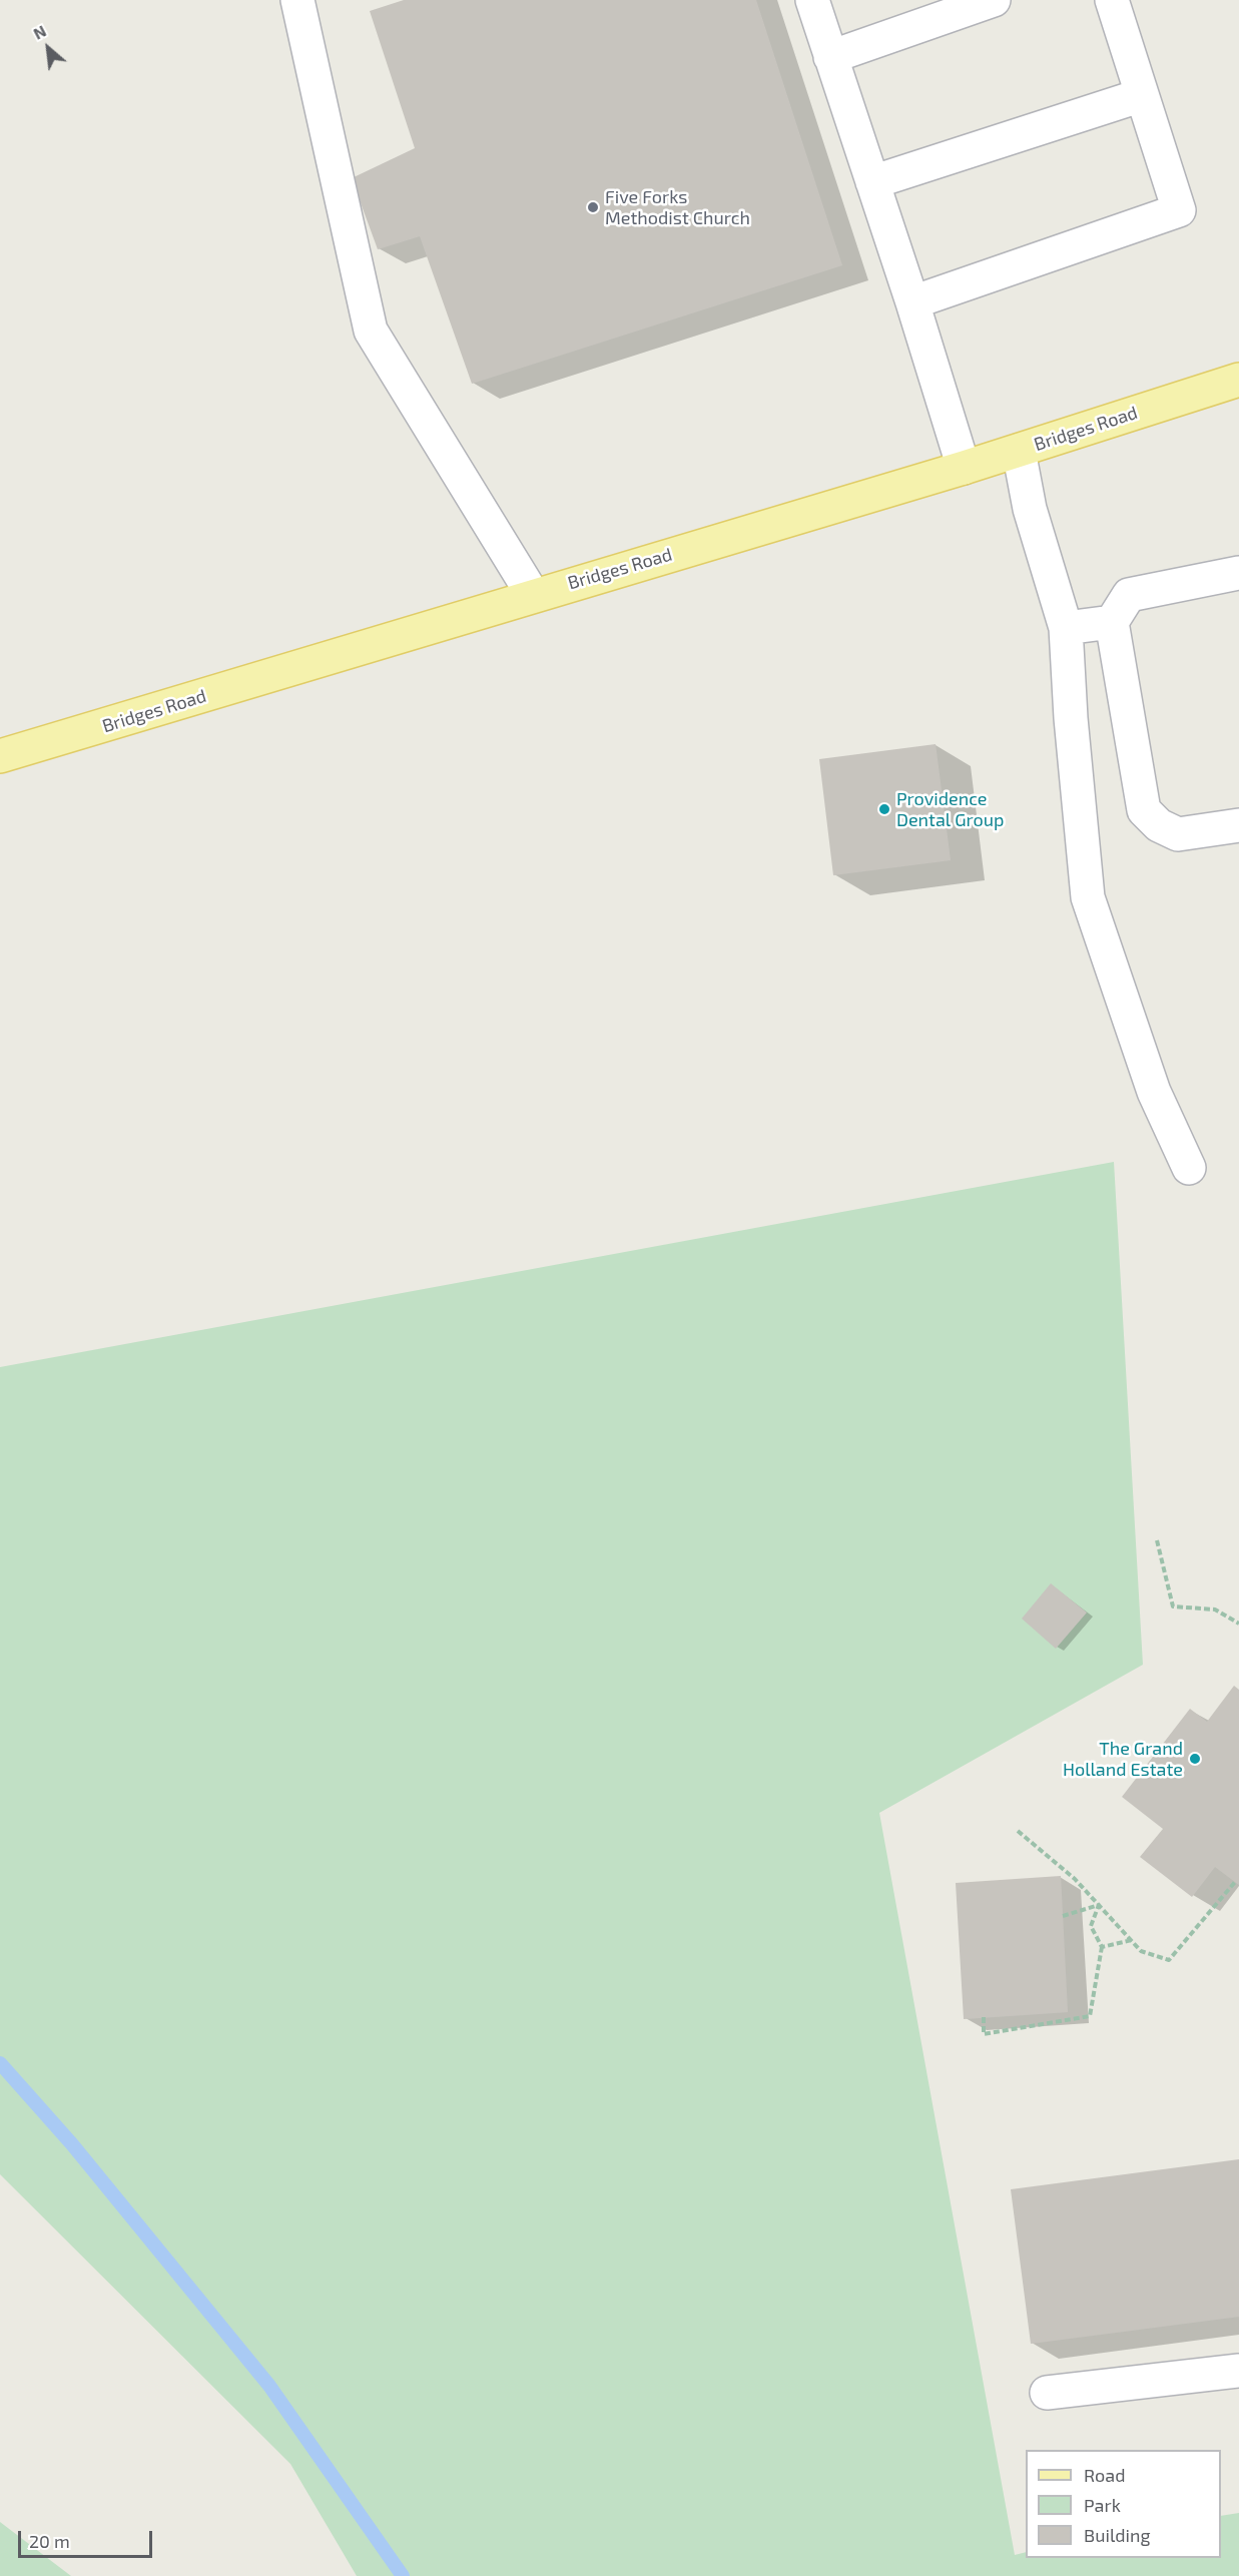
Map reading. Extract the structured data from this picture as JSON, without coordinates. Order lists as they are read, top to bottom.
{
  "streets": {
    "main road": ["Bridges Road"]
  },
  "places": ["Five Forks Methodist Church", "Providence Dental Group", "The Grand Holland Estate"],
  "legend": ["Road", "Park", "Building"],
  "scale_bar": "20 m",
  "north": "top left"
}
